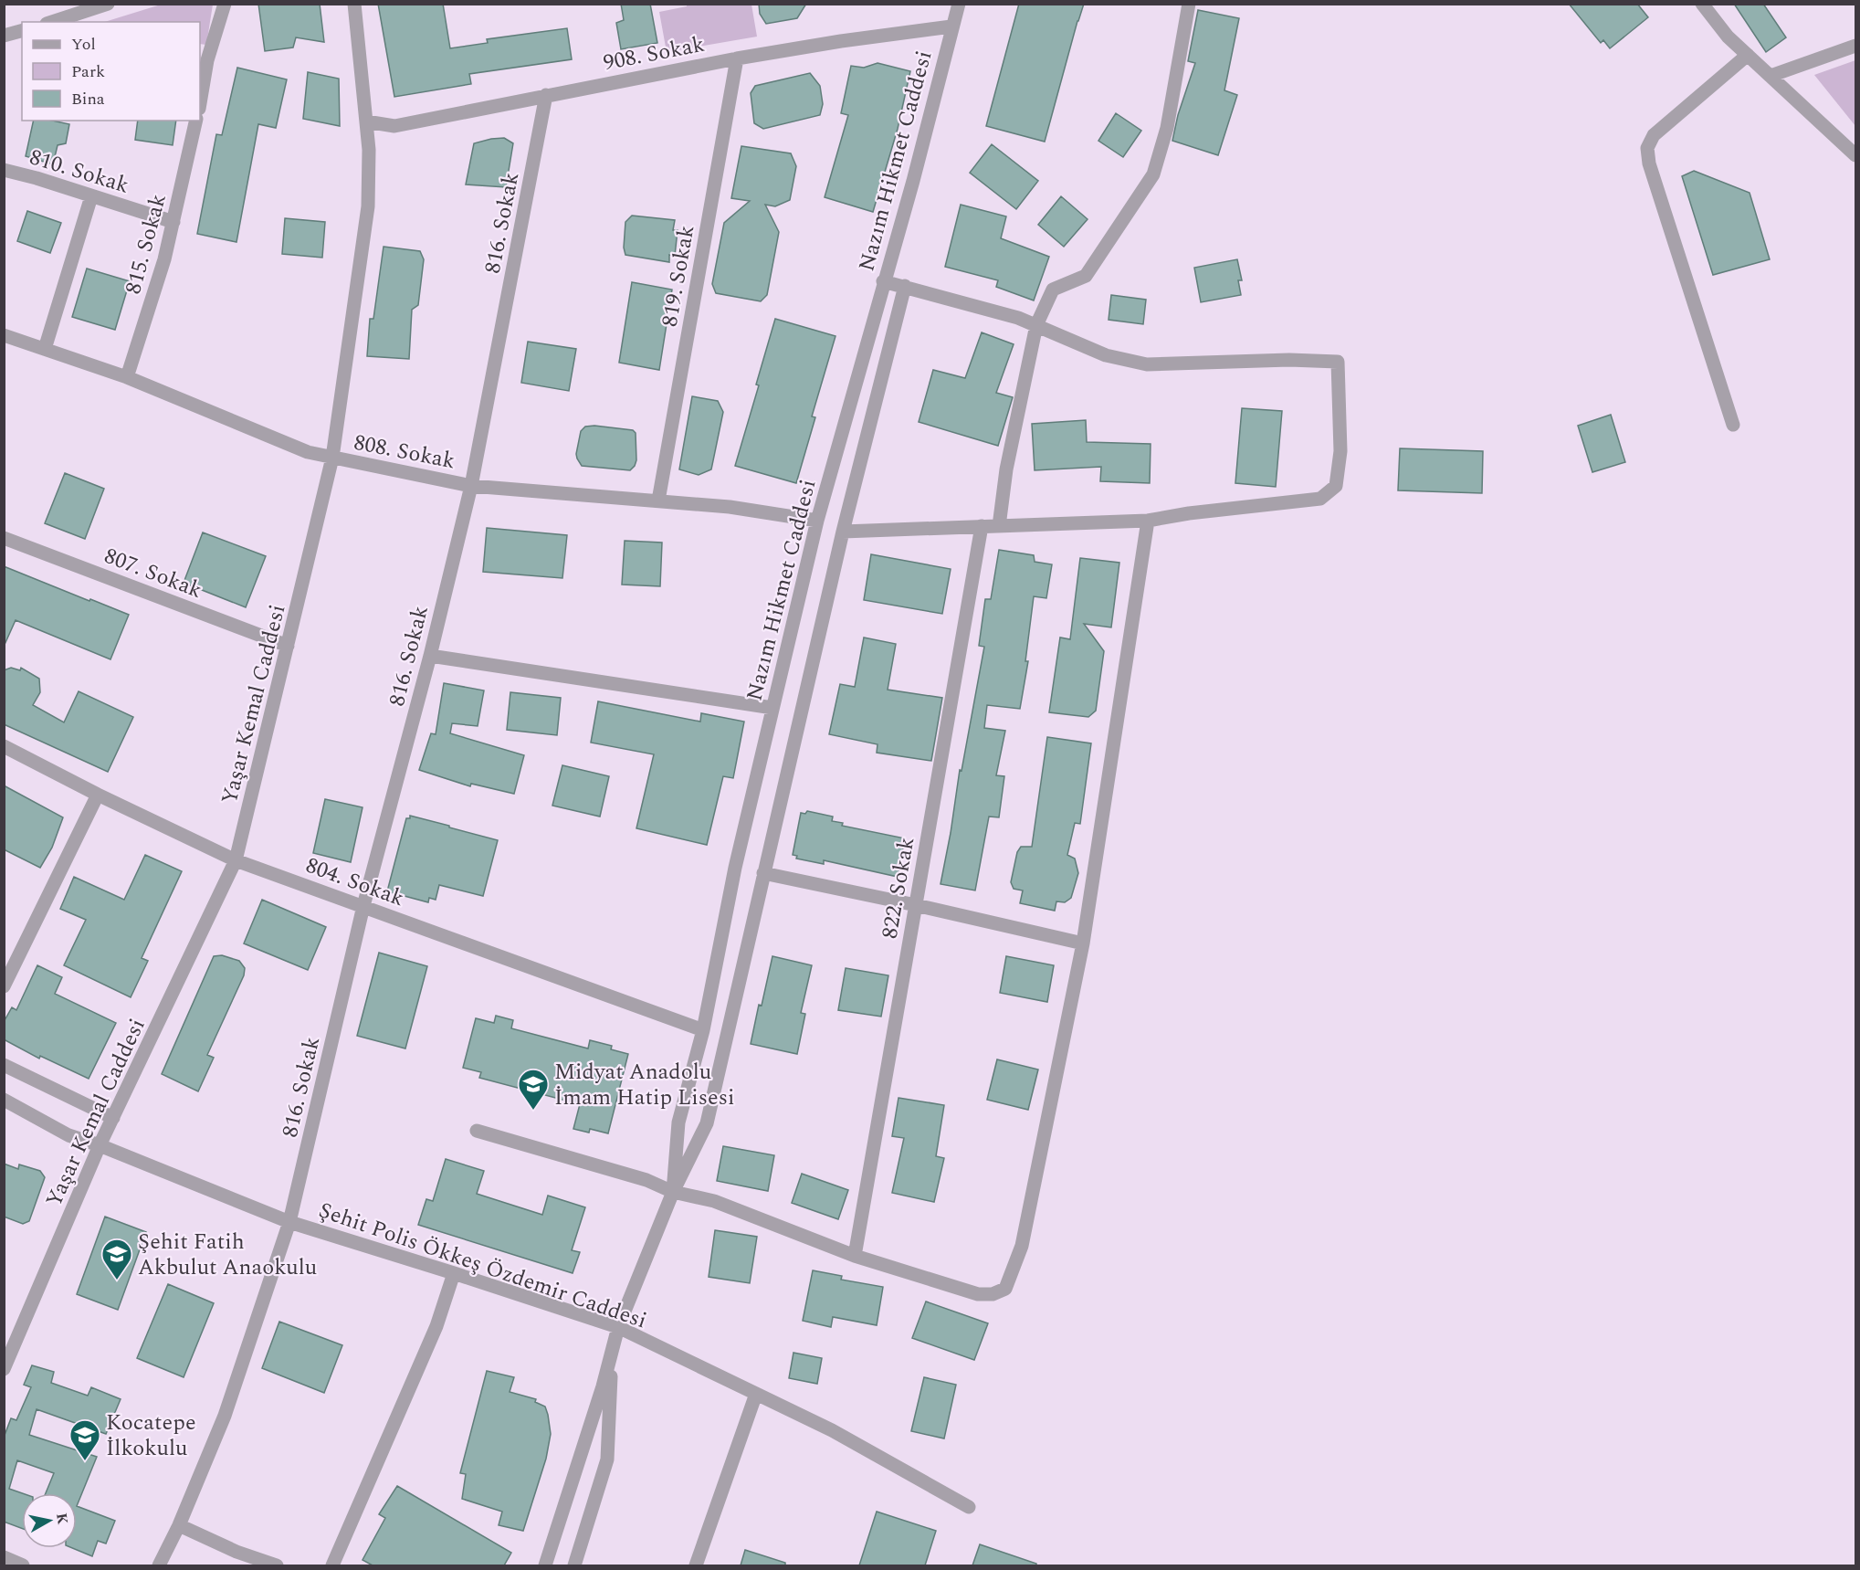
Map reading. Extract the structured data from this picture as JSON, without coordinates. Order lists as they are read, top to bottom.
{
  "streets": {
    "street": [
      "908. Sokak",
      "Nazım Hikmet Caddesi",
      "810. Sokak",
      "816. Sokak",
      "815. Sokak",
      "819. Sokak",
      "808. Sokak",
      "807. Sokak",
      "Yaşar Kemal Caddesi",
      "804. Sokak",
      "822. Sokak",
      "Şehit Polis Ökkeş Özdemir Caddesi"
    ]
  },
  "crossings": [
    ["908. Sokak", "Nazım Hikmet Caddesi"],
    ["908. Sokak", "816. Sokak"],
    ["908. Sokak", "819. Sokak"],
    ["908. Sokak", "Yaşar Kemal Caddesi"],
    ["Nazım Hikmet Caddesi", "808. Sokak"],
    ["Nazım Hikmet Caddesi", "804. Sokak"],
    ["Nazım Hikmet Caddesi", "Şehit Polis Ökkeş Özdemir Caddesi"],
    ["810. Sokak", "815. Sokak"],
    ["816. Sokak", "808. Sokak"],
    ["816. Sokak", "804. Sokak"],
    ["816. Sokak", "Şehit Polis Ökkeş Özdemir Caddesi"],
    ["815. Sokak", "808. Sokak"],
    ["819. Sokak", "808. Sokak"],
    ["808. Sokak", "Yaşar Kemal Caddesi"],
    ["807. Sokak", "Yaşar Kemal Caddesi"],
    ["Yaşar Kemal Caddesi", "804. Sokak"],
    ["Yaşar Kemal Caddesi", "Şehit Polis Ökkeş Özdemir Caddesi"]
  ],
  "places": {
    "school or university": ["Midyat Anadolu İmam Hatip Lisesi", "Şehit Fatih Akbulut Anaokulu", "Kocatepe İlkokulu"]
  },
  "legend": ["Yol", "Park", "Bina"],
  "north": "right"
}
